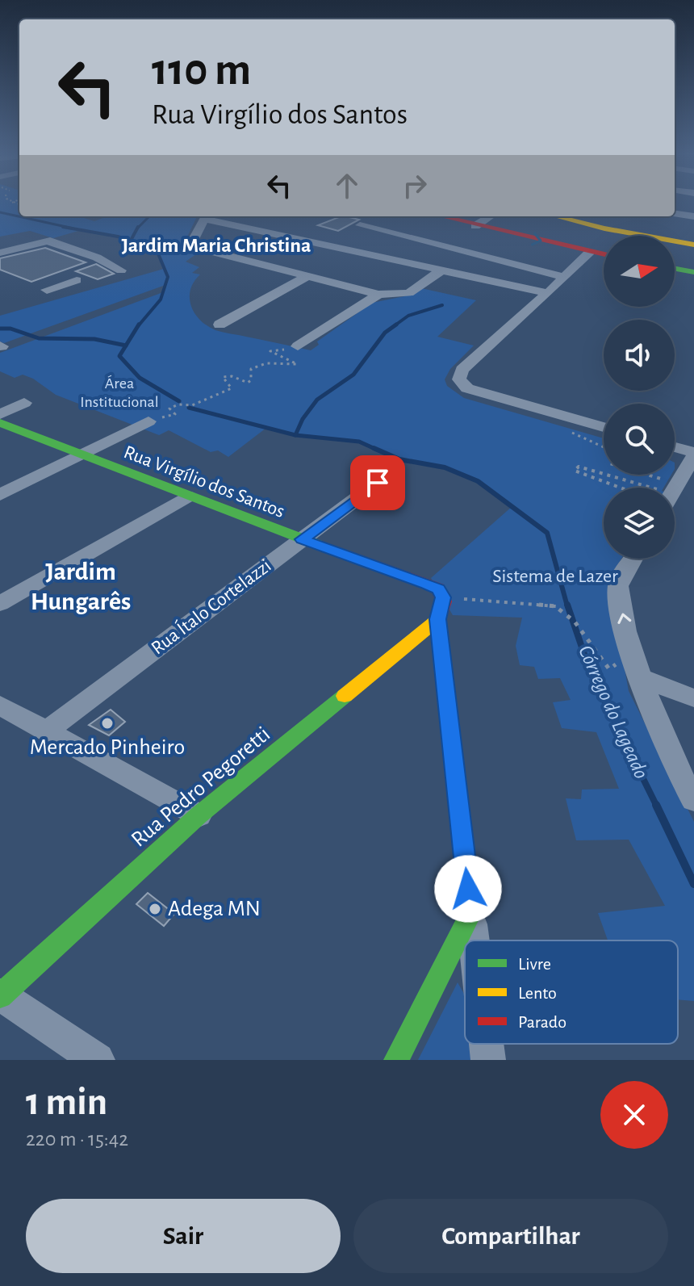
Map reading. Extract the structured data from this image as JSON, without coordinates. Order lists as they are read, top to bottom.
{
  "streets": {
    "street": ["Rua Virgílio dos Santos", "Rua Ítalo Cortelazzi", "Rua Pedro Pegoretti"]
  },
  "crossings": [
    ["Rua Virgílio dos Santos", "Rua Ítalo Cortelazzi"]
  ],
  "districts": ["Jardim Maria Christina", "Jardim Hungarês"],
  "water": ["Córrego do Lageado"],
  "parks": ["Área Institucional", "Sistema de Lazer"],
  "places": ["Mercado Pinheiro", "Adega MN"],
  "legend": ["Livre", "Lento", "Parado"],
  "north": "right",
  "page": {
    "turn": ["110 m", "Rua Virgílio dos Santos"],
    "heading": ["1 min", "220 m · 15:42"],
    "buttons": ["Sair", "Compartilhar"]
  }
}
